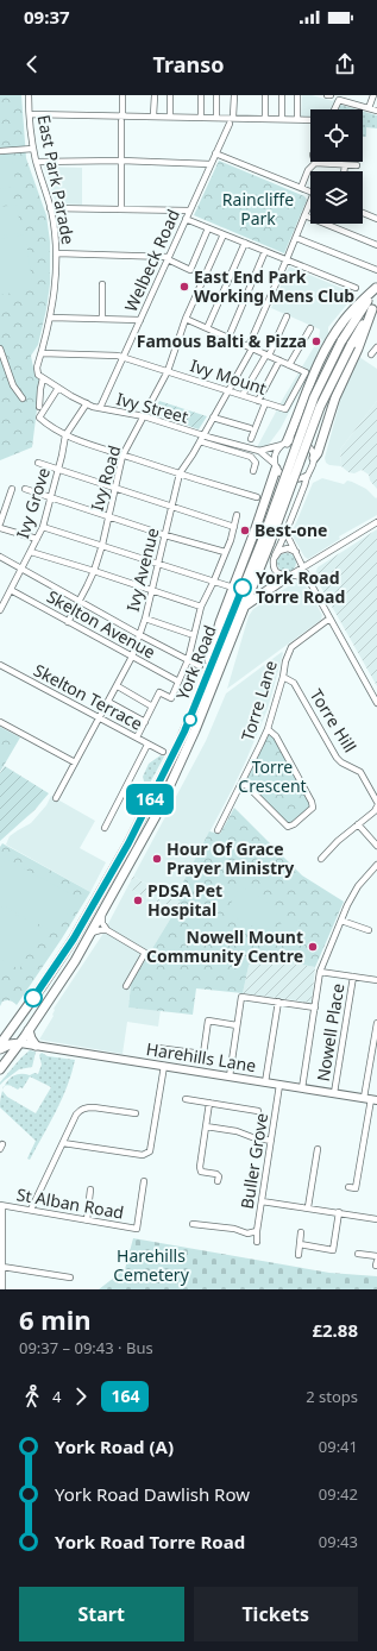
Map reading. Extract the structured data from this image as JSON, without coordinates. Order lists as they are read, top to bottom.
{
  "streets": {
    "highway": ["York Road"],
    "main road": ["Harehills Lane"],
    "street": [
      "East Park Parade",
      "Welbeck Road",
      "Ivy Mount",
      "Ivy Street",
      "Ivy Road",
      "Ivy Grove",
      "Ivy Avenue",
      "Skelton Avenue",
      "Skelton Terrace",
      "Torre Lane",
      "Torre Hill",
      "Nowell Place",
      "Buller Grove",
      "St Alban Road"
    ]
  },
  "crossings": [
    ["East Park Parade", "Ivy Mount"],
    ["East Park Parade", "Ivy Street"],
    ["Welbeck Road", "Ivy Mount"],
    ["Welbeck Road", "Ivy Street"],
    ["Ivy Mount", "Ivy Road"],
    ["Ivy Mount", "Ivy Avenue"],
    ["Ivy Street", "Ivy Road"],
    ["Ivy Street", "Ivy Grove"],
    ["Ivy Street", "Ivy Avenue"],
    ["Ivy Road", "Skelton Avenue"],
    ["Ivy Grove", "Skelton Avenue"],
    ["Ivy Avenue", "Skelton Avenue"],
    ["Ivy Avenue", "Skelton Terrace"],
    ["York Road", "Harehills Lane"],
    ["Torre Lane", "Torre Hill"],
    ["Nowell Place", "Harehills Lane"],
    ["Harehills Lane", "Buller Grove"]
  ],
  "parks": ["Raincliffe Park", "Torre Crescent", "Harehills Cemetery"],
  "places": [
    "East End Park Working Mens Club",
    "Famous Balti & Pizza",
    "Best-one",
    "York Road Torre Road",
    "Hour Of Grace Prayer Ministry",
    "PDSA Pet Hospital",
    "Nowell Mount Community Centre"
  ],
  "lines": ["bus line 164"],
  "page": {
    "status": "09:37",
    "header": "Transo",
    "on_map": "164",
    "heading": ["6 min", "09:37 – 09:43 · Bus", "£2.88"],
    "legs": ["4", "164", "2 stops"],
    "list": [
      {
        "name": "York Road (A)",
        "value": "09:41"
      },
      {
        "name": "York Road Dawlish Row",
        "value": "09:42"
      },
      {
        "name": "York Road Torre Road",
        "value": "09:43"
      }
    ],
    "buttons": ["Start", "Tickets"]
  }
}
